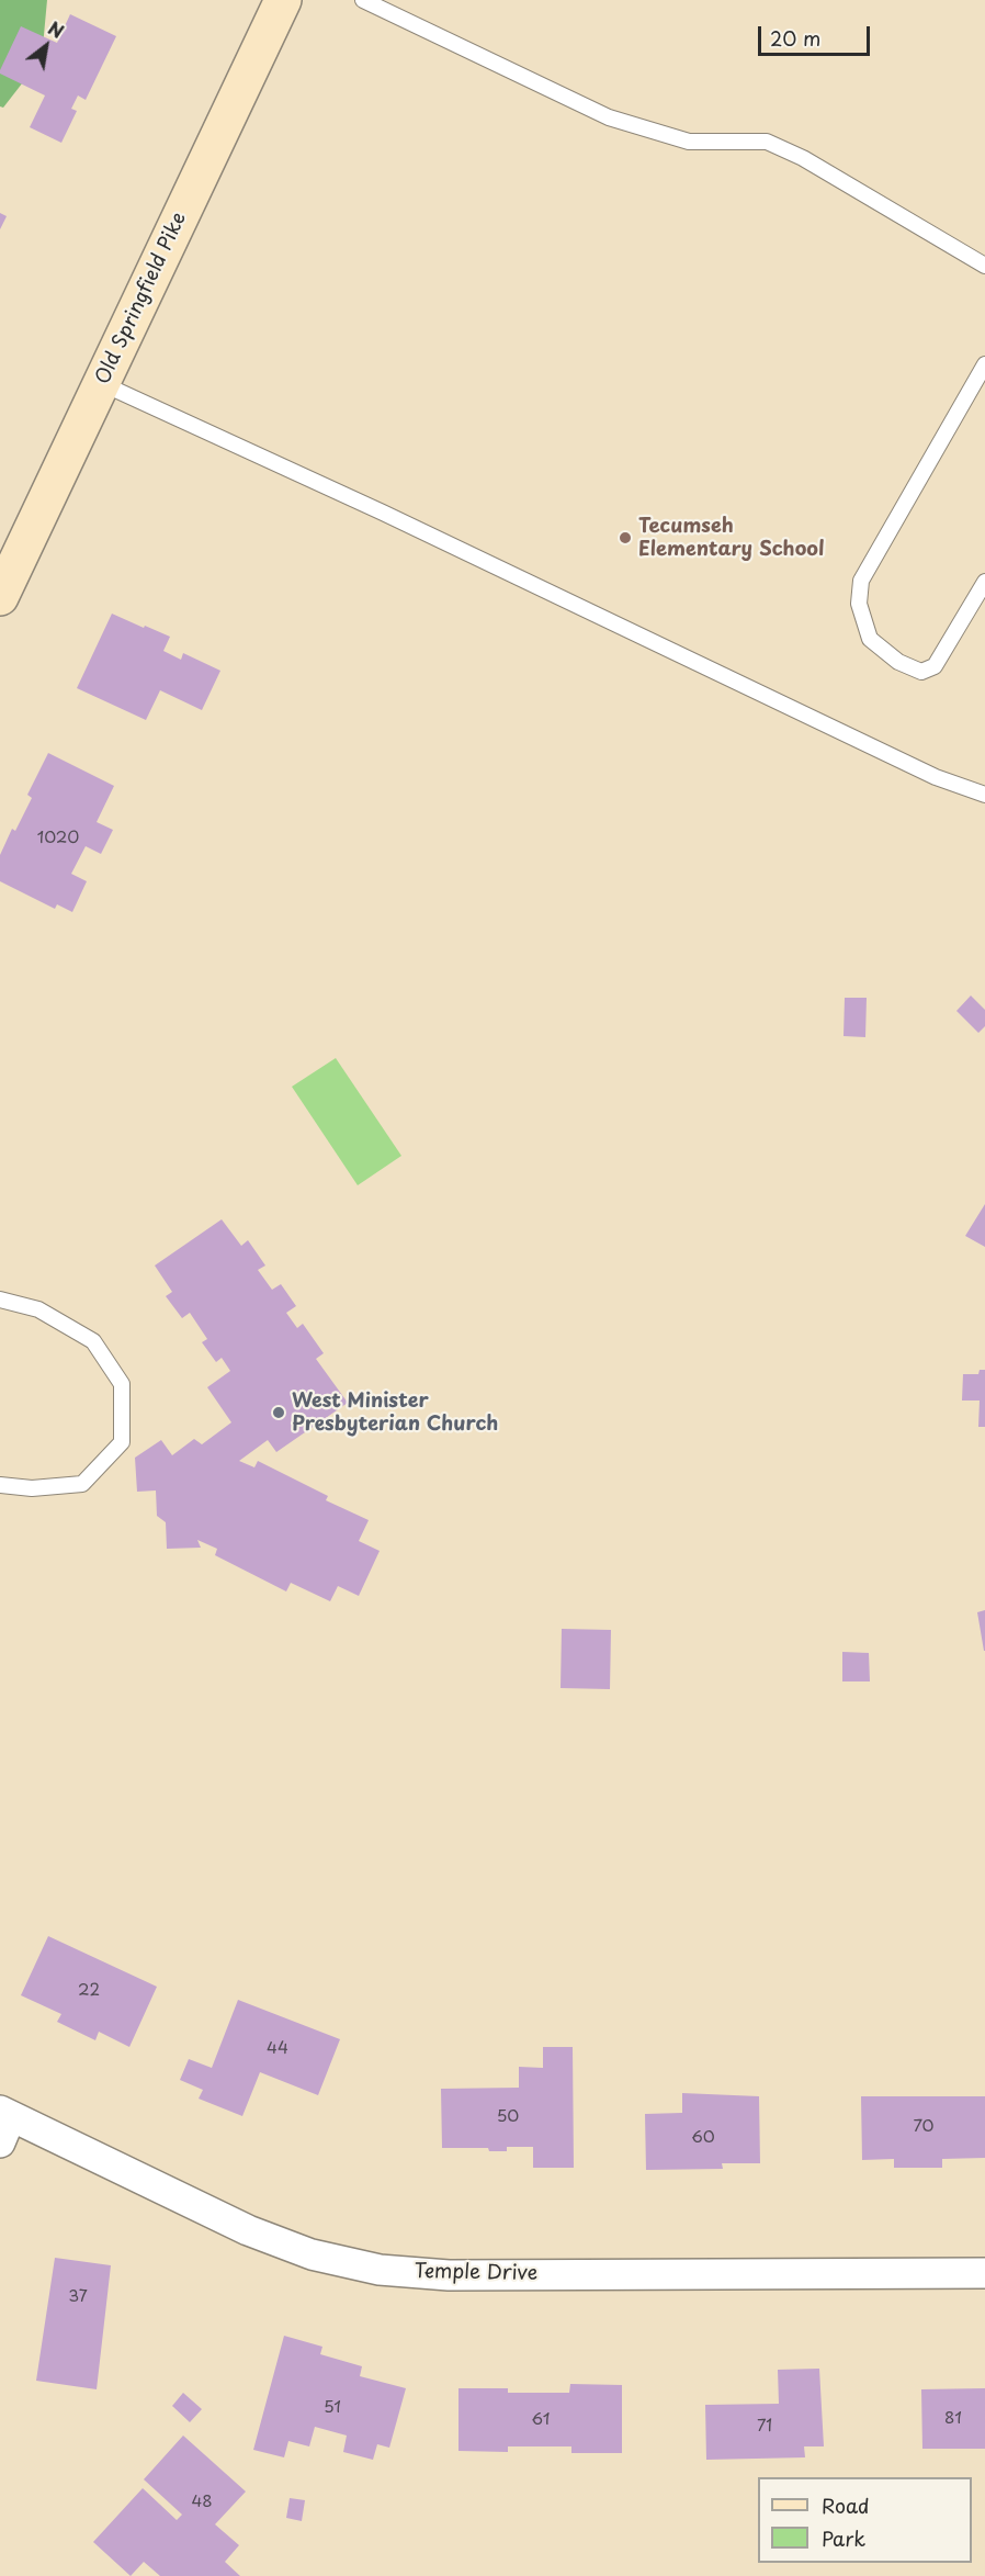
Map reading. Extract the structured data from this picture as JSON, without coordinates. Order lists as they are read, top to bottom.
{
  "streets": {
    "street": ["Old Springfield Pike", "Temple Drive"]
  },
  "places": ["Tecumseh Elementary School", "West Minister Presbyterian Church"],
  "house_numbers": [
    "1020",
    "22",
    "44",
    "50",
    "70",
    "60",
    "37",
    "51",
    "81",
    "61",
    "71",
    "48"
  ],
  "legend": ["Road", "Park"],
  "scale_bar": "20 m",
  "north": "top right"
}
